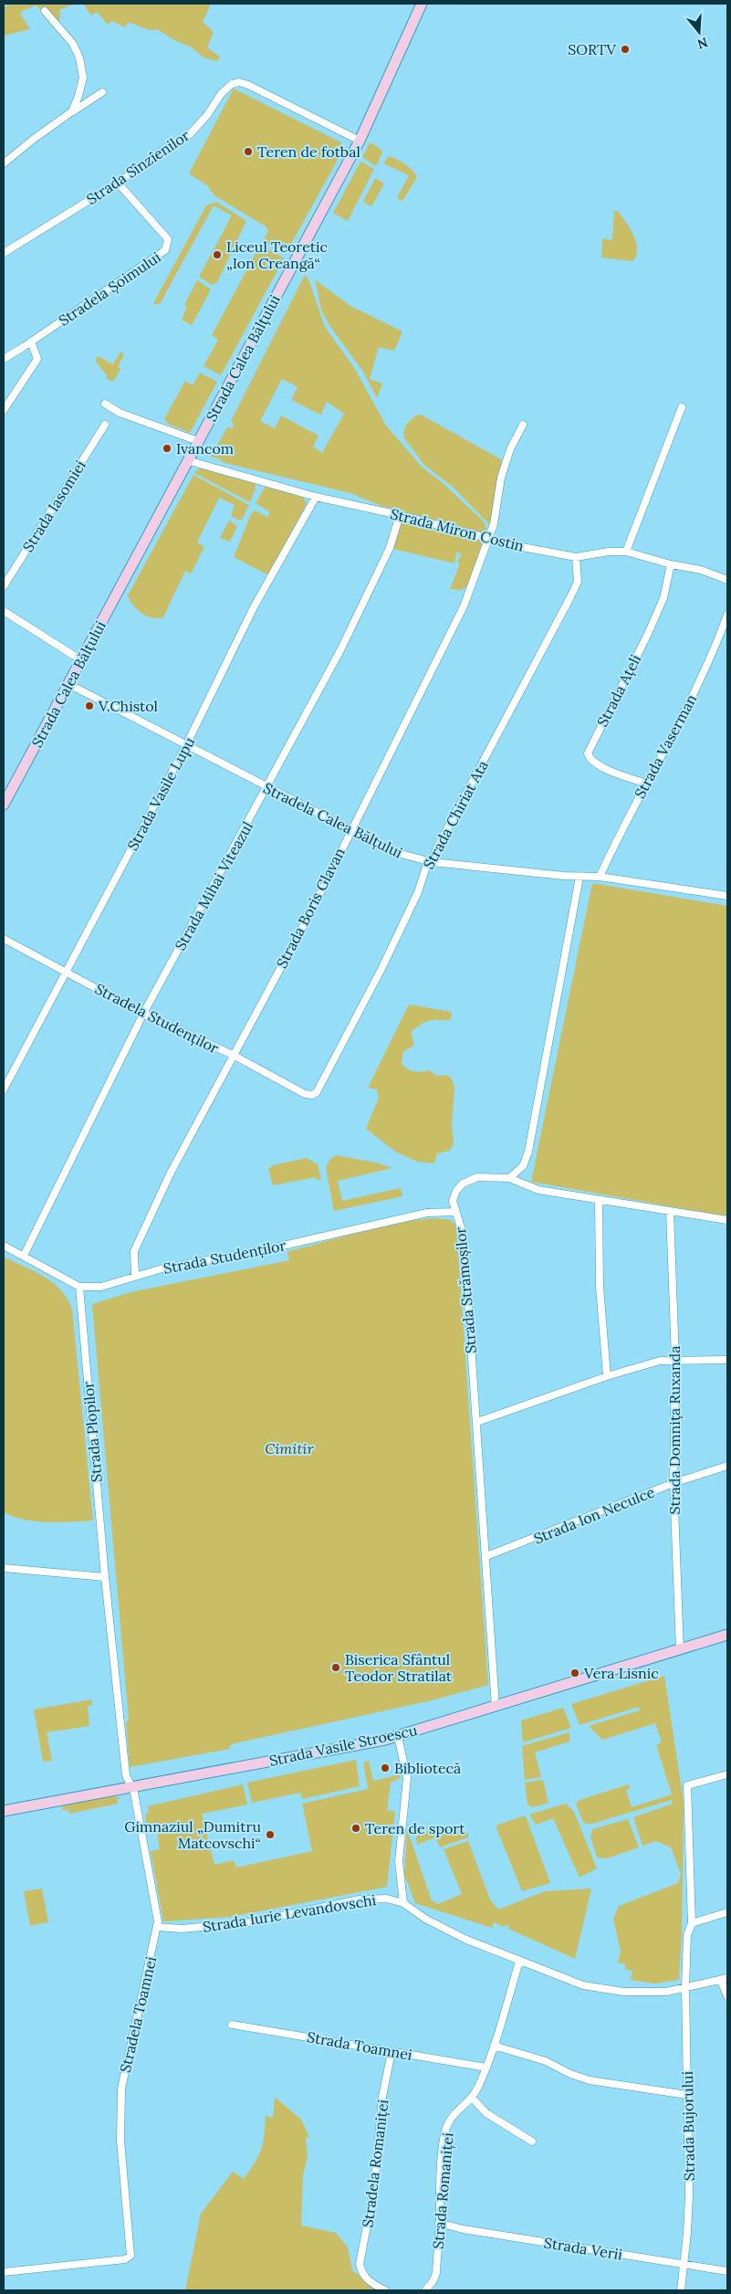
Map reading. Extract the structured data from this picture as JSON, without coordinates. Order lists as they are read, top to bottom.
{
  "streets": {
    "main road": ["Strada Calea Bălțului", "Strada Vasile Stroescu"],
    "street": [
      "Strada Sînzîenilor",
      "Stradela Șoimului",
      "Strada Iasomiei",
      "Strada Miron Costin",
      "Strada Ațeli",
      "Strada Vaserman",
      "Strada Vasile Lupu",
      "Strada Chiriat Ata",
      "Stradela Calea Bălțului",
      "Strada Mihai Viteazul",
      "Strada Boris Glavan",
      "Stradela Studenților",
      "Strada Studenților",
      "Strada Strămoșilor",
      "Strada Domnița Ruxanda",
      "Strada Plopilor",
      "Strada Ion Neculce",
      "Strada Iurie Levandovschi",
      "Stradela Toamnei",
      "Strada Toamnei",
      "Strada Bujorului",
      "Stradela Romaniței",
      "Strada Romaniței",
      "Strada Verii"
    ]
  },
  "crossings": [
    ["Strada Sînzîenilor", "Stradela Șoimului"],
    ["Strada Sînzîenilor", "Strada Calea Bălțului"],
    ["Strada Calea Bălțului", "Strada Miron Costin"],
    ["Strada Calea Bălțului", "Stradela Calea Bălțului"],
    ["Strada Miron Costin", "Strada Ațeli"],
    ["Strada Miron Costin", "Strada Vasile Lupu"],
    ["Strada Miron Costin", "Strada Chiriat Ata"],
    ["Strada Miron Costin", "Strada Mihai Viteazul"],
    ["Strada Miron Costin", "Strada Boris Glavan"],
    ["Strada Ațeli", "Strada Vaserman"],
    ["Strada Vaserman", "Stradela Calea Bălțului"],
    ["Strada Vasile Lupu", "Stradela Calea Bălțului"],
    ["Strada Vasile Lupu", "Stradela Studenților"],
    ["Strada Chiriat Ata", "Stradela Calea Bălțului"],
    ["Strada Chiriat Ata", "Stradela Studenților"],
    ["Stradela Calea Bălțului", "Strada Mihai Viteazul"],
    ["Stradela Calea Bălțului", "Strada Boris Glavan"],
    ["Strada Mihai Viteazul", "Stradela Studenților"],
    ["Strada Mihai Viteazul", "Strada Studenților"],
    ["Strada Boris Glavan", "Stradela Studenților"],
    ["Strada Boris Glavan", "Strada Studenților"],
    ["Strada Studenților", "Strada Strămoșilor"],
    ["Strada Studenților", "Strada Plopilor"],
    ["Strada Strămoșilor", "Strada Ion Neculce"],
    ["Strada Strămoșilor", "Strada Vasile Stroescu"],
    ["Strada Domnița Ruxanda", "Strada Ion Neculce"],
    ["Strada Domnița Ruxanda", "Strada Vasile Stroescu"],
    ["Strada Plopilor", "Strada Vasile Stroescu"],
    ["Strada Plopilor", "Stradela Toamnei"],
    ["Strada Vasile Stroescu", "Stradela Toamnei"],
    ["Strada Iurie Levandovschi", "Stradela Toamnei"],
    ["Strada Iurie Levandovschi", "Strada Bujorului"],
    ["Strada Iurie Levandovschi", "Strada Romaniței"],
    ["Strada Toamnei", "Stradela Romaniței"],
    ["Strada Toamnei", "Strada Romaniței"],
    ["Strada Bujorului", "Strada Verii"],
    ["Strada Romaniței", "Strada Verii"]
  ],
  "parks": ["Cimitir"],
  "places": [
    "SORTV",
    "Teren de fotbal",
    "Liceul Teoretic „Ion Creangă“",
    "Ivancom",
    "V.Chistol",
    "Biserica Sfântul Teodor Stratilat",
    "Vera Lisnic",
    "Bibliotecă",
    "Teren de sport",
    "Gimnaziul „Dumitru Matcovschi“"
  ],
  "north": "bottom"
}
